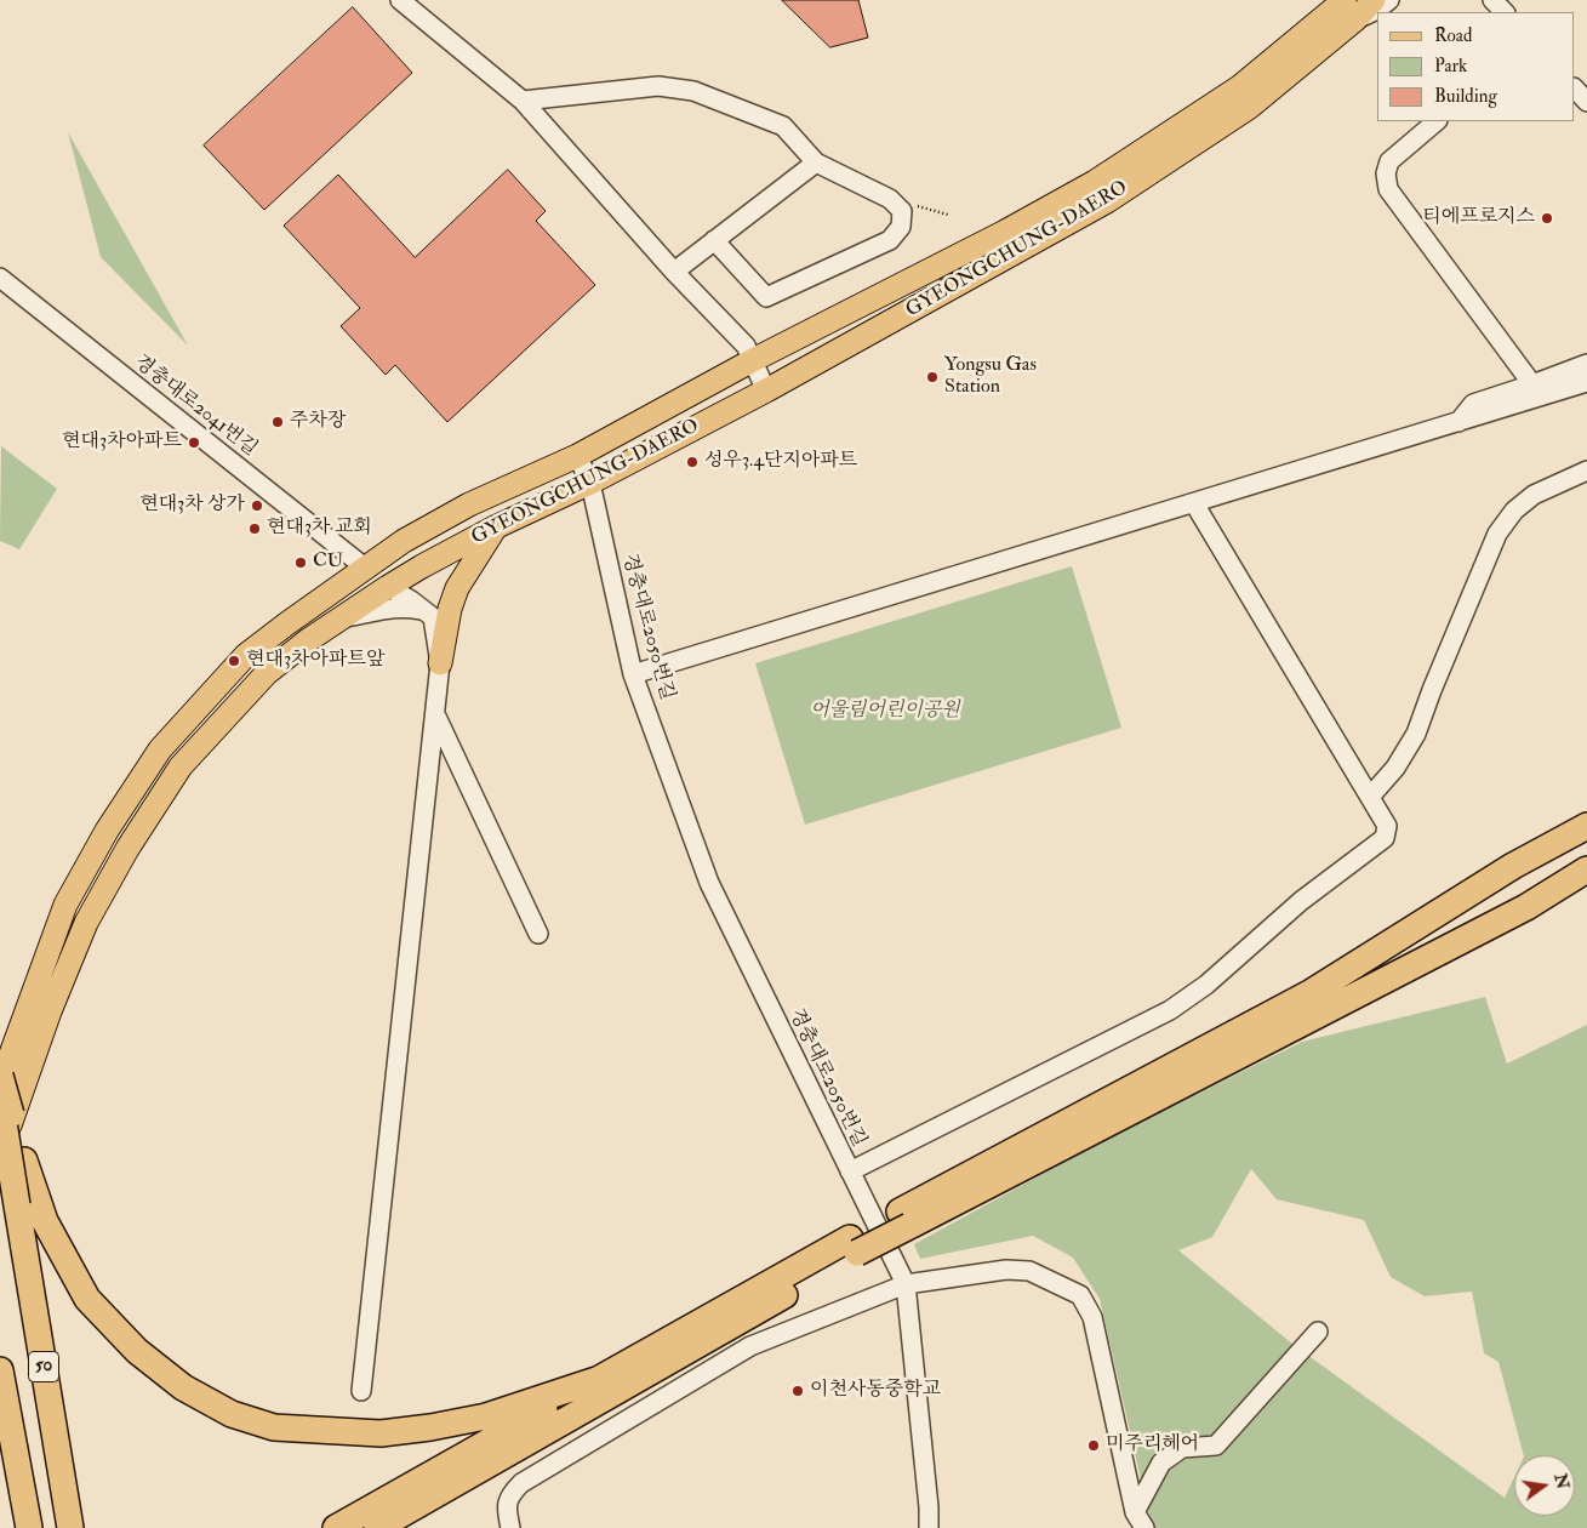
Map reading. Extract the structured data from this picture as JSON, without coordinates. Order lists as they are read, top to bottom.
{
  "streets": {
    "highway": ["50"],
    "main road": ["GYEONGCHUNG-DAERO"],
    "street": ["경충대로2041번길", "경충대로2050번길"]
  },
  "crossings": [
    ["GYEONGCHUNG-DAERO", "경충대로2041번길"],
    ["GYEONGCHUNG-DAERO", "경충대로2050번길"]
  ],
  "parks": ["어울림어린이공원"],
  "places": [
    "티에프로지스",
    "Yongsu Gas Station",
    "주차장",
    "현대3차아파트",
    "성우3.4단지아파트",
    "현대3차 상가",
    "현대3차 교회",
    "CU",
    "현대3차아파트앞",
    "이천사동중학교",
    "미주리헤어"
  ],
  "legend": ["Road", "Park", "Building"],
  "north": "right"
}
